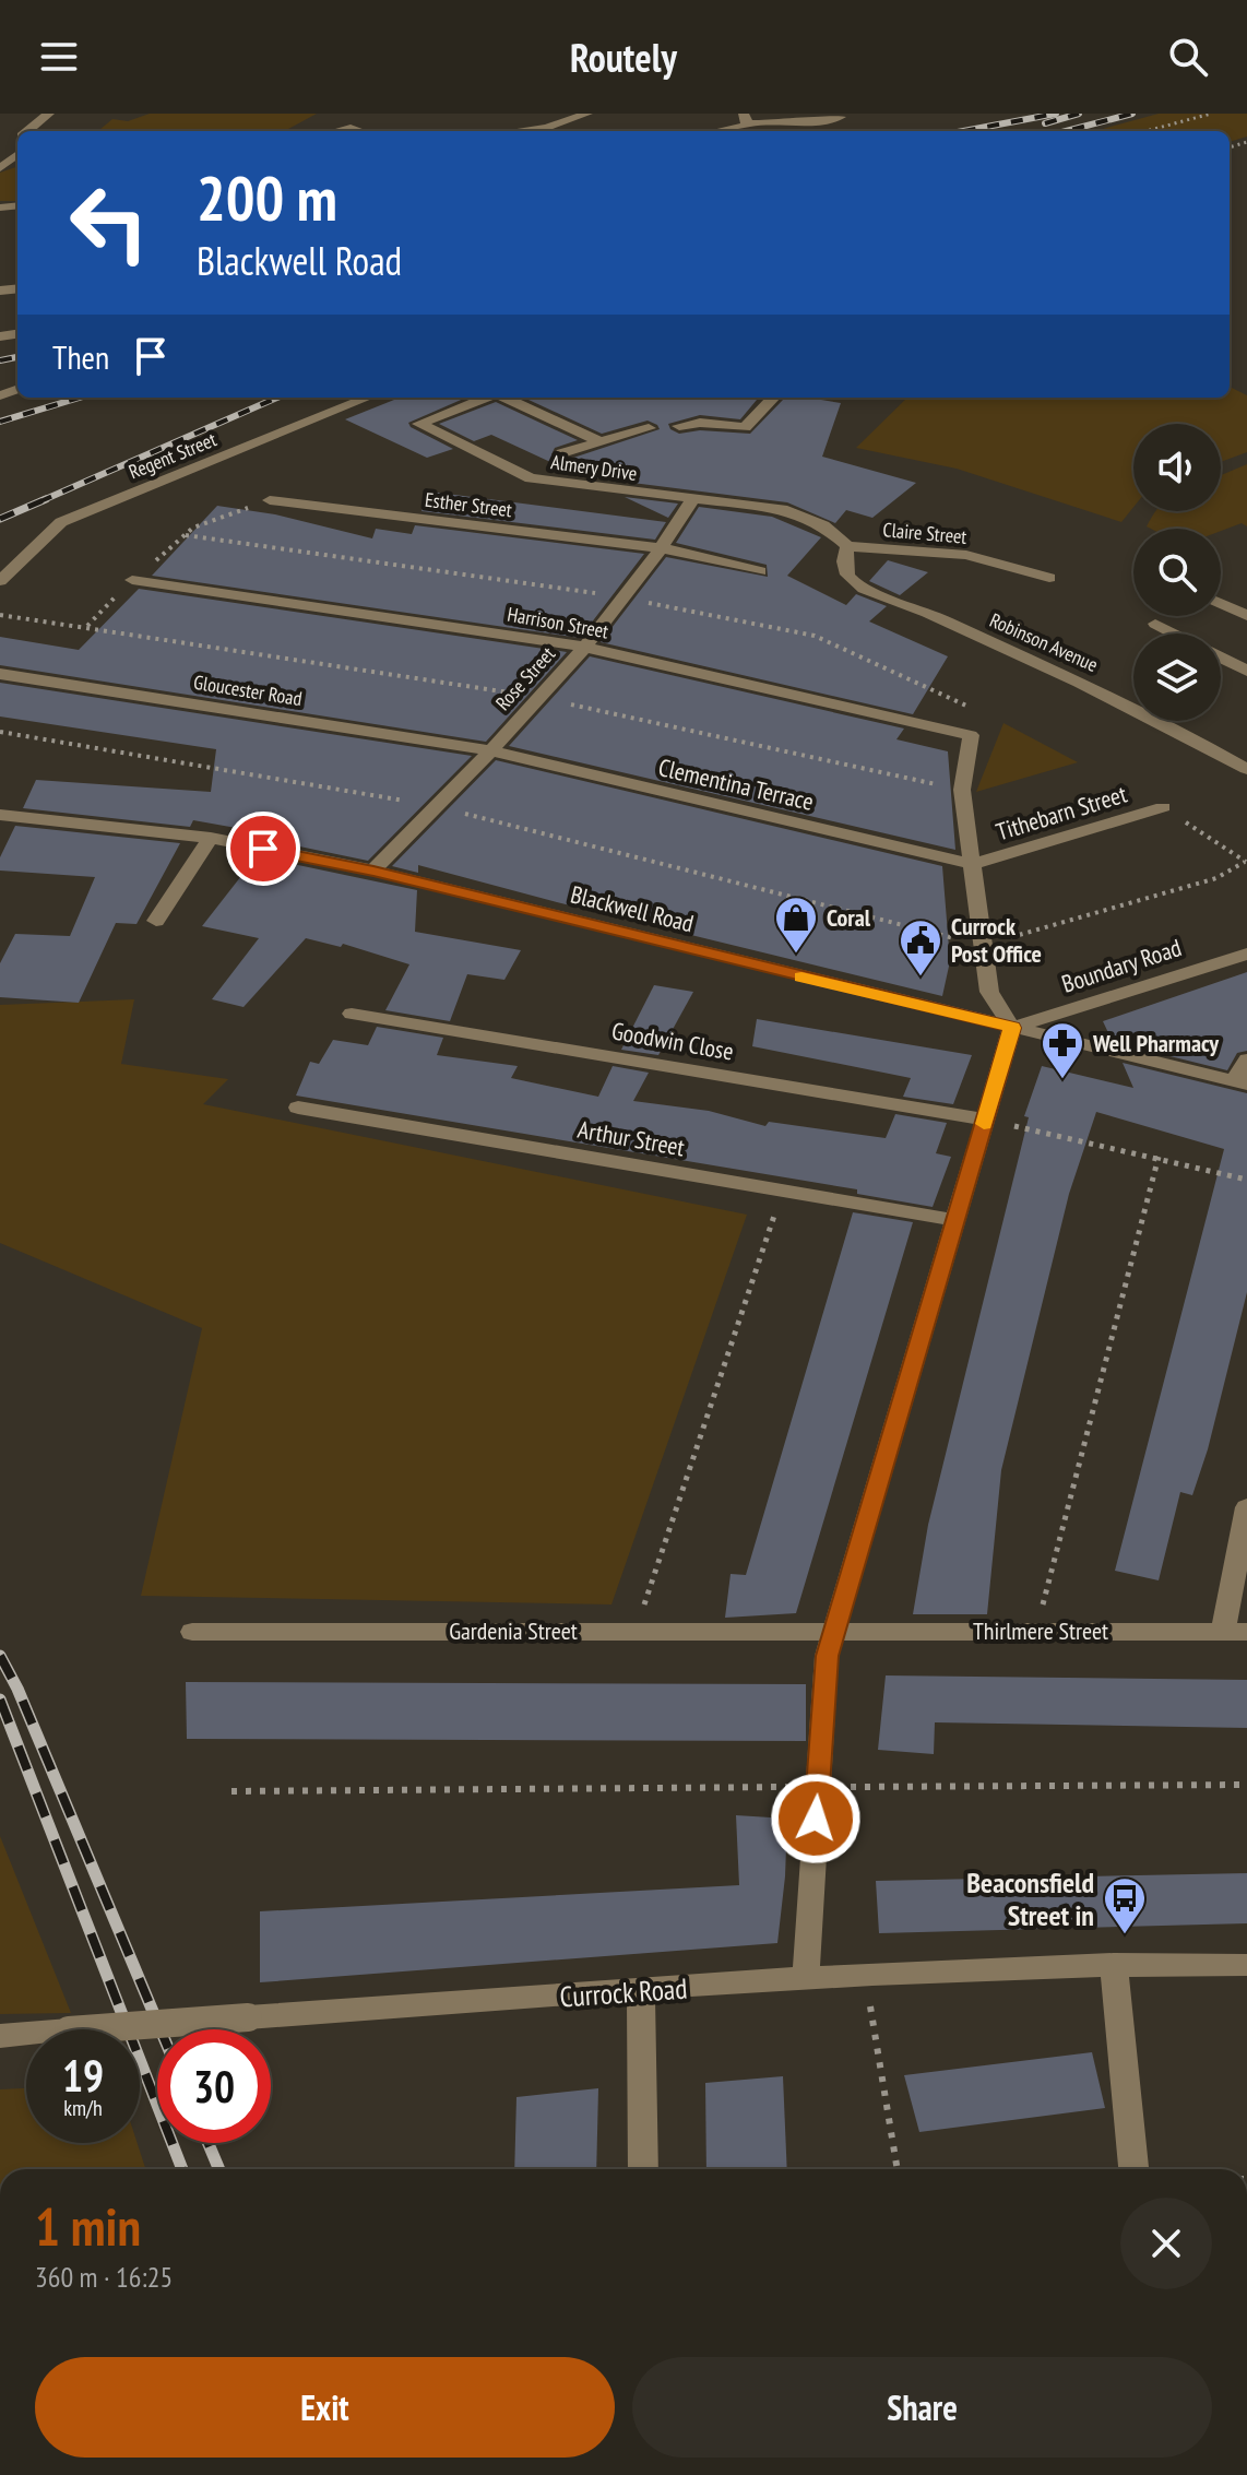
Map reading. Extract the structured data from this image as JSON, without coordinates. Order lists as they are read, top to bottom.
{
  "streets": {
    "street": [
      "Regent Street",
      "Almery Drive",
      "Esther Street",
      "Claire Street",
      "Harrison Street",
      "Robinson Avenue",
      "Rose Street",
      "Gloucester Road",
      "Clementina Terrace",
      "Tithebarn Street",
      "Blackwell Road",
      "Boundary Road",
      "Goodwin Close",
      "Arthur Street",
      "Gardenia Street",
      "Thirlmere Street",
      "Currock Road"
    ]
  },
  "crossings": [
    ["Almery Drive", "Claire Street"],
    ["Almery Drive", "Robinson Avenue"],
    ["Almery Drive", "Rose Street"],
    ["Esther Street", "Rose Street"],
    ["Claire Street", "Robinson Avenue"],
    ["Harrison Street", "Rose Street"],
    ["Rose Street", "Gloucester Road"],
    ["Rose Street", "Clementina Terrace"],
    ["Rose Street", "Blackwell Road"],
    ["Gloucester Road", "Clementina Terrace"],
    ["Clementina Terrace", "Tithebarn Street"],
    ["Blackwell Road", "Boundary Road"],
    ["Gardenia Street", "Thirlmere Street"]
  ],
  "places": {
    "shop": ["Coral"],
    "public building": ["Currock Post Office"],
    "pharmacy": ["Well Pharmacy"],
    "bus stop": ["Beaconsfield Street in"]
  },
  "page": {
    "header": "Routely",
    "turn": ["200 m", "Blackwell Road"],
    "then": "Then",
    "speed": "19 km/h",
    "limit": "30",
    "heading": ["1 min", "360 m · 16:25"],
    "buttons": ["Exit", "Share"]
  }
}
